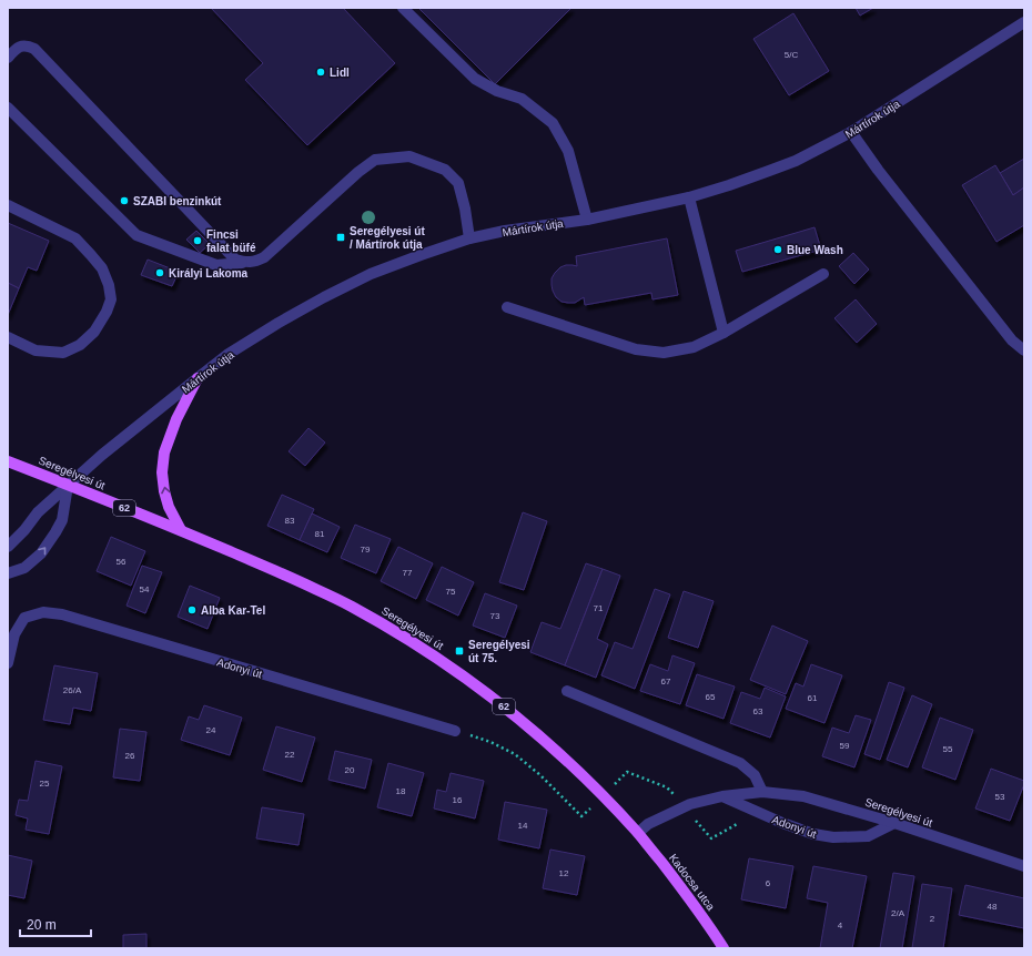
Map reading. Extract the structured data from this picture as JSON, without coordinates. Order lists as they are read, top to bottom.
{
  "streets": {
    "main road": ["Seregélyesi út", "62", "Kadocsa utca"],
    "street": ["Mártírok útja", "Adonyi út"]
  },
  "crossings": [
    ["Mártírok útja", "Seregélyesi út"],
    ["Seregélyesi út", "Adonyi út"],
    ["Seregélyesi út", "Kadocsa utca"]
  ],
  "places": {
    "other": [
      "Lidl",
      "SZABI benzinkút",
      "Fincsi falat büfé",
      "Blue Wash",
      "Királyi Lakoma",
      "Alba Kar-Tel"
    ],
    "transit": ["Seregélyesi út / Mártírok útja", "Seregélyesi út 75."]
  },
  "house_numbers": [
    "5/C",
    "83",
    "81",
    "79",
    "56",
    "77",
    "54",
    "75",
    "71",
    "73",
    "67",
    "26/A",
    "65",
    "61",
    "63",
    "24",
    "59",
    "55",
    "22",
    "26",
    "20",
    "25",
    "18",
    "53",
    "16",
    "14",
    "12",
    "6",
    "48",
    "2/A",
    "2",
    "4"
  ],
  "scale_bar": "20 m"
}
